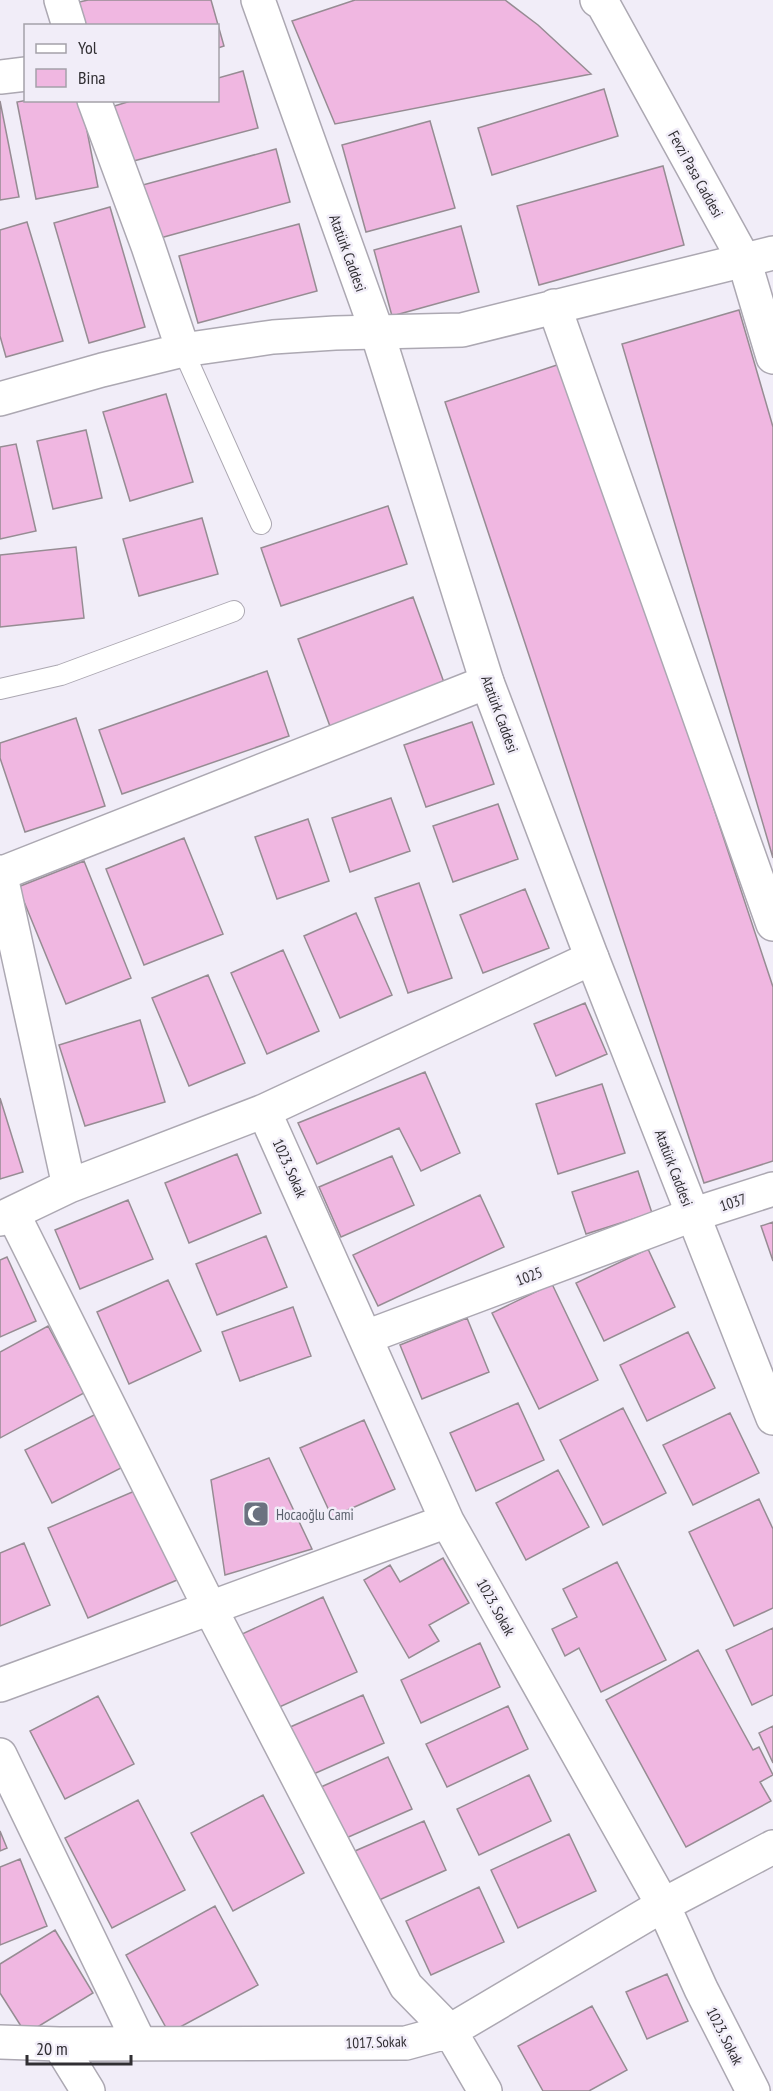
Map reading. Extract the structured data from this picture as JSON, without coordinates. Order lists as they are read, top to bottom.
{
  "streets": {
    "street": [
      "Fevzi Pasa Caddesi",
      "Atatürk Caddesi",
      "1023. Sokak",
      "1037",
      "1025",
      "1017. Sokak"
    ]
  },
  "crossings": [
    ["Atatürk Caddesi", "1037"],
    ["Atatürk Caddesi", "1025"],
    ["1023. Sokak", "1025"],
    ["1023. Sokak", "1017. Sokak"],
    ["1037", "1025"]
  ],
  "places": {
    "mosque": ["Hocaoğlu Cami"]
  },
  "legend": ["Yol", "Bina"],
  "scale_bar": "20 m"
}
